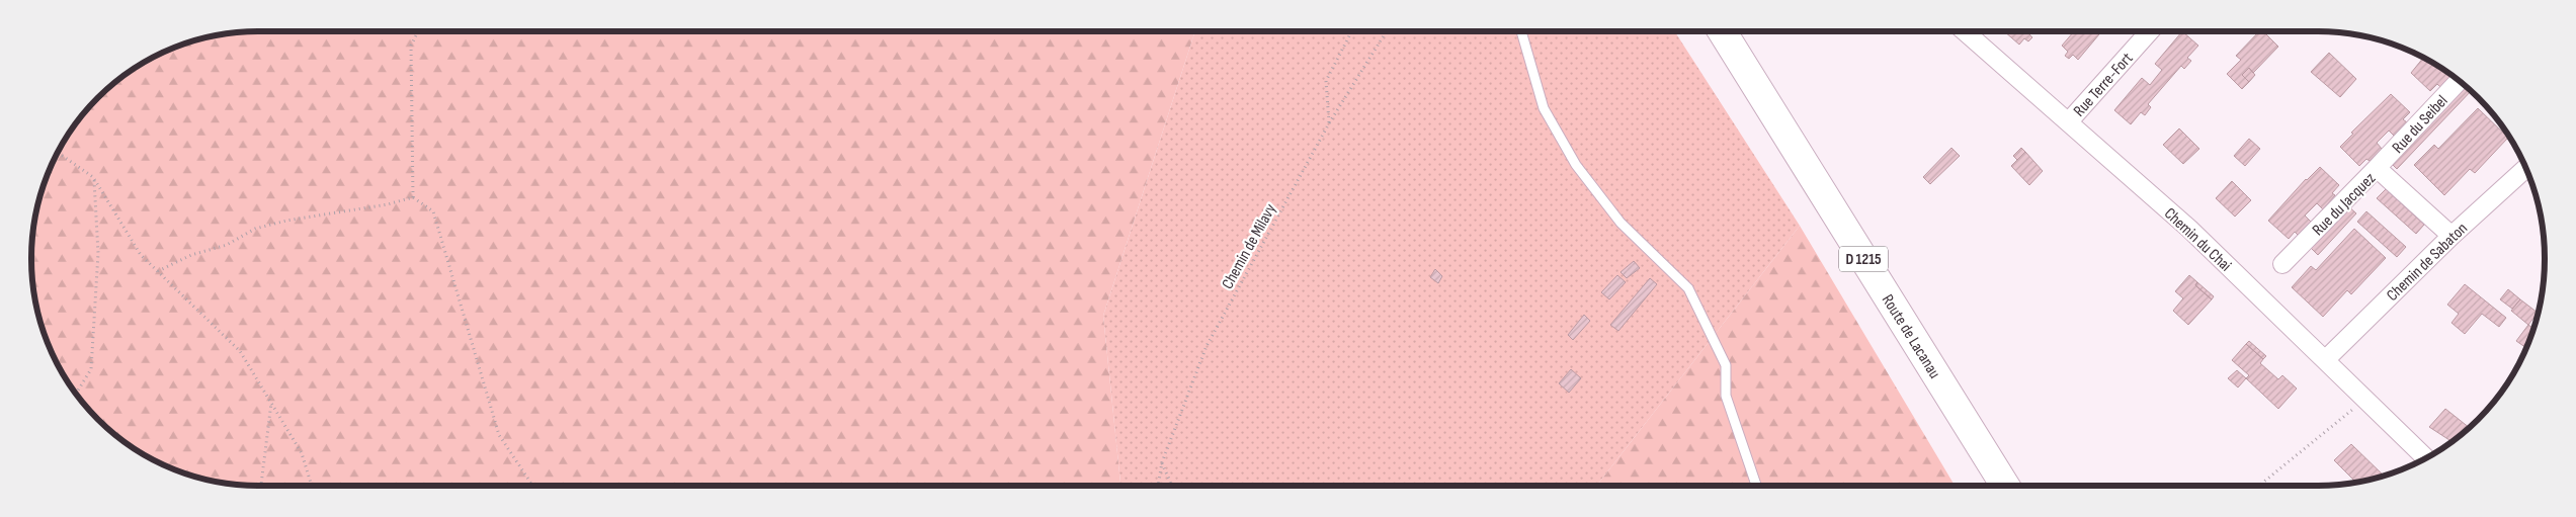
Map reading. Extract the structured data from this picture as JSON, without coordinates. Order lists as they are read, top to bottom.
{
  "streets": {
    "main road": ["D 1215", "Route de Lacanau"],
    "street": [
      "Rue Terre-Fort",
      "Rue du Seibel",
      "Rue du Jacquez",
      "Chemin du Chai",
      "Chemin de Sabaton"
    ],
    "path": ["Chemin de Milavy"]
  },
  "crossings": [
    ["Rue Terre-Fort", "Chemin du Chai"],
    ["Rue du Seibel", "Rue du Jacquez"],
    ["Rue du Jacquez", "Chemin de Sabaton"],
    ["Chemin du Chai", "Chemin de Sabaton"]
  ]
}
